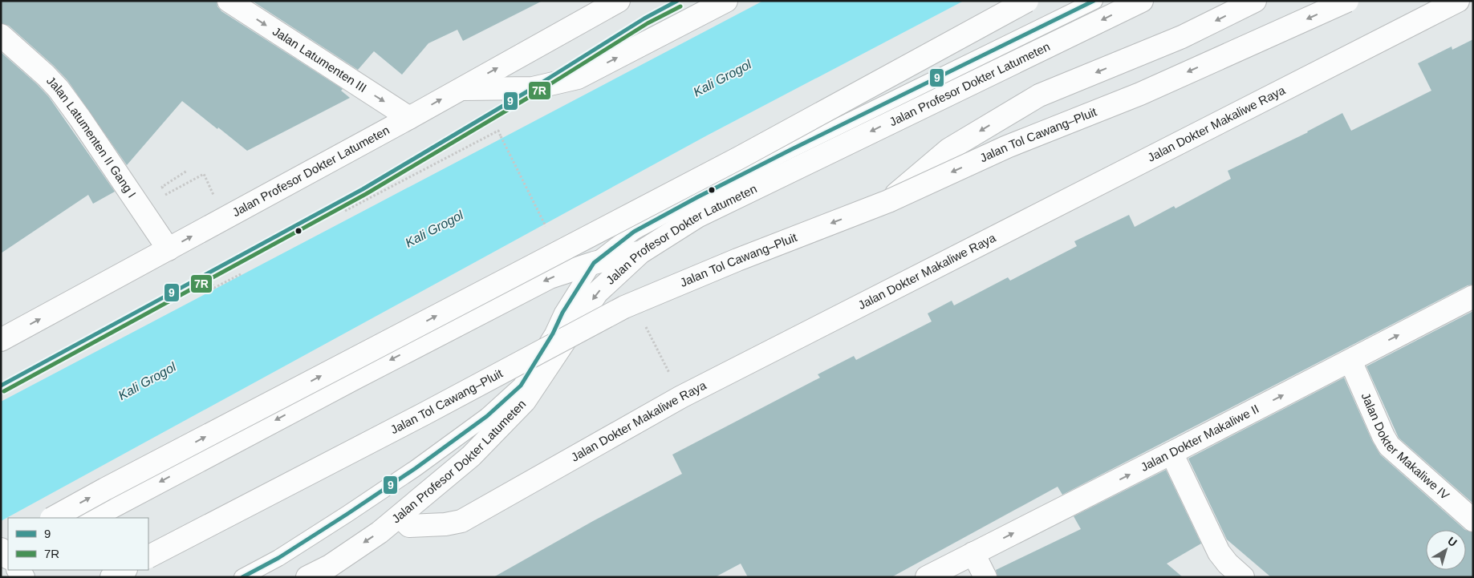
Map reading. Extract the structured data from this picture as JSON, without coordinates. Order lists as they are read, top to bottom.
{
  "streets": {
    "main road": [
      "Jalan Latumenten III",
      "Jalan Profesor Dokter Latumeten",
      "Jalan Dokter Makaliwe Raya",
      "Jalan Tol Cawang–Pluit",
      "Jalan Latumenten II Gang I",
      "Jalan Dokter Makaliwe II",
      "Jalan Dokter Makaliwe IV"
    ]
  },
  "crossings": [
    ["Jalan Latumenten III", "Jalan Profesor Dokter Latumeten"],
    ["Jalan Profesor Dokter Latumeten", "Jalan Dokter Makaliwe Raya"],
    ["Jalan Profesor Dokter Latumeten", "Jalan Latumenten II Gang I"],
    ["Jalan Dokter Makaliwe II", "Jalan Dokter Makaliwe IV"]
  ],
  "one_way": ["Jalan Latumenten III", "Jalan Dokter Makaliwe II"],
  "water": ["Kali Grogol"],
  "lines": ["transit line 9", "transit line 7R"],
  "legend": ["9", "7R"],
  "north": "top right"
}
